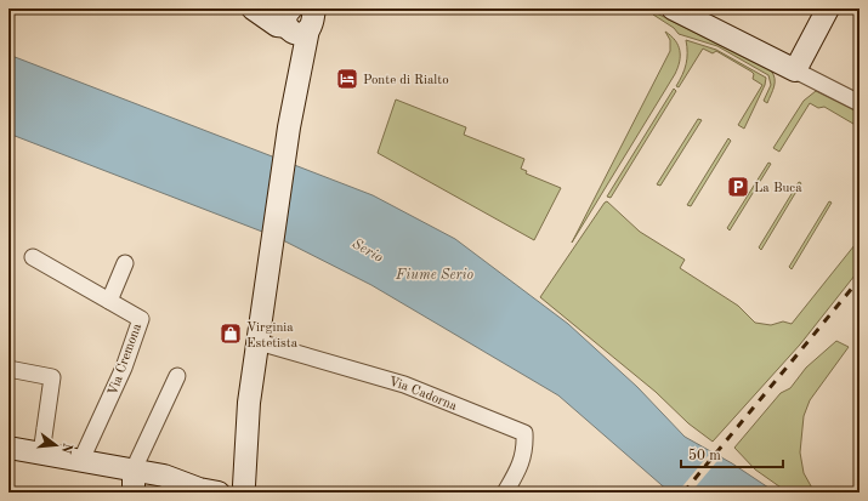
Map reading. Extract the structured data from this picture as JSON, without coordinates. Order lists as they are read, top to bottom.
{
  "streets": {
    "street": ["Via Cremona", "Via Cadorna"]
  },
  "water": ["Serio", "Fiume Serio"],
  "places": {
    "hotel": ["Ponte di Rialto"],
    "parking": ["La Buca"],
    "shop": ["Virginia Estetista"]
  },
  "scale_bar": "50 m",
  "north": "right"
}
